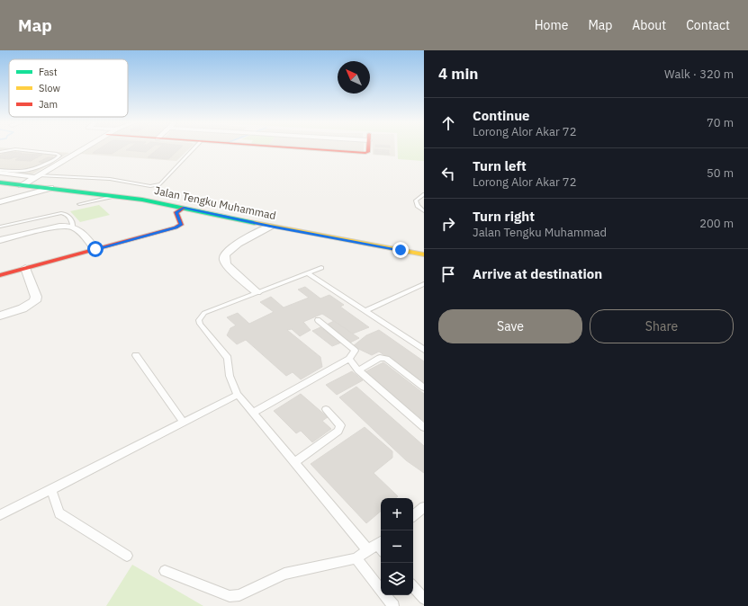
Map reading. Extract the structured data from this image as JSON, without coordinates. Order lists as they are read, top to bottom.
{
  "streets": {
    "street": ["Jalan Tengku Muhammad"]
  },
  "legend": ["Fast", "Slow", "Jam"],
  "north": "top left",
  "page": {
    "header": "Map",
    "nav": [
      "Home",
      "Map",
      "About",
      "Contact"
    ],
    "heading": ["4 min", "Walk · 320 m"],
    "list": [
      ["Continue", "Lorong Alor Akar 72", "70 m"],
      ["Turn left", "Lorong Alor Akar 72", "50 m"],
      ["Turn right", "Jalan Tengku Muhammad", "200 m"],
      "Arrive at destination"
    ],
    "buttons": ["Save", "Share"],
    "map_buttons": ["+", "−"]
  }
}
